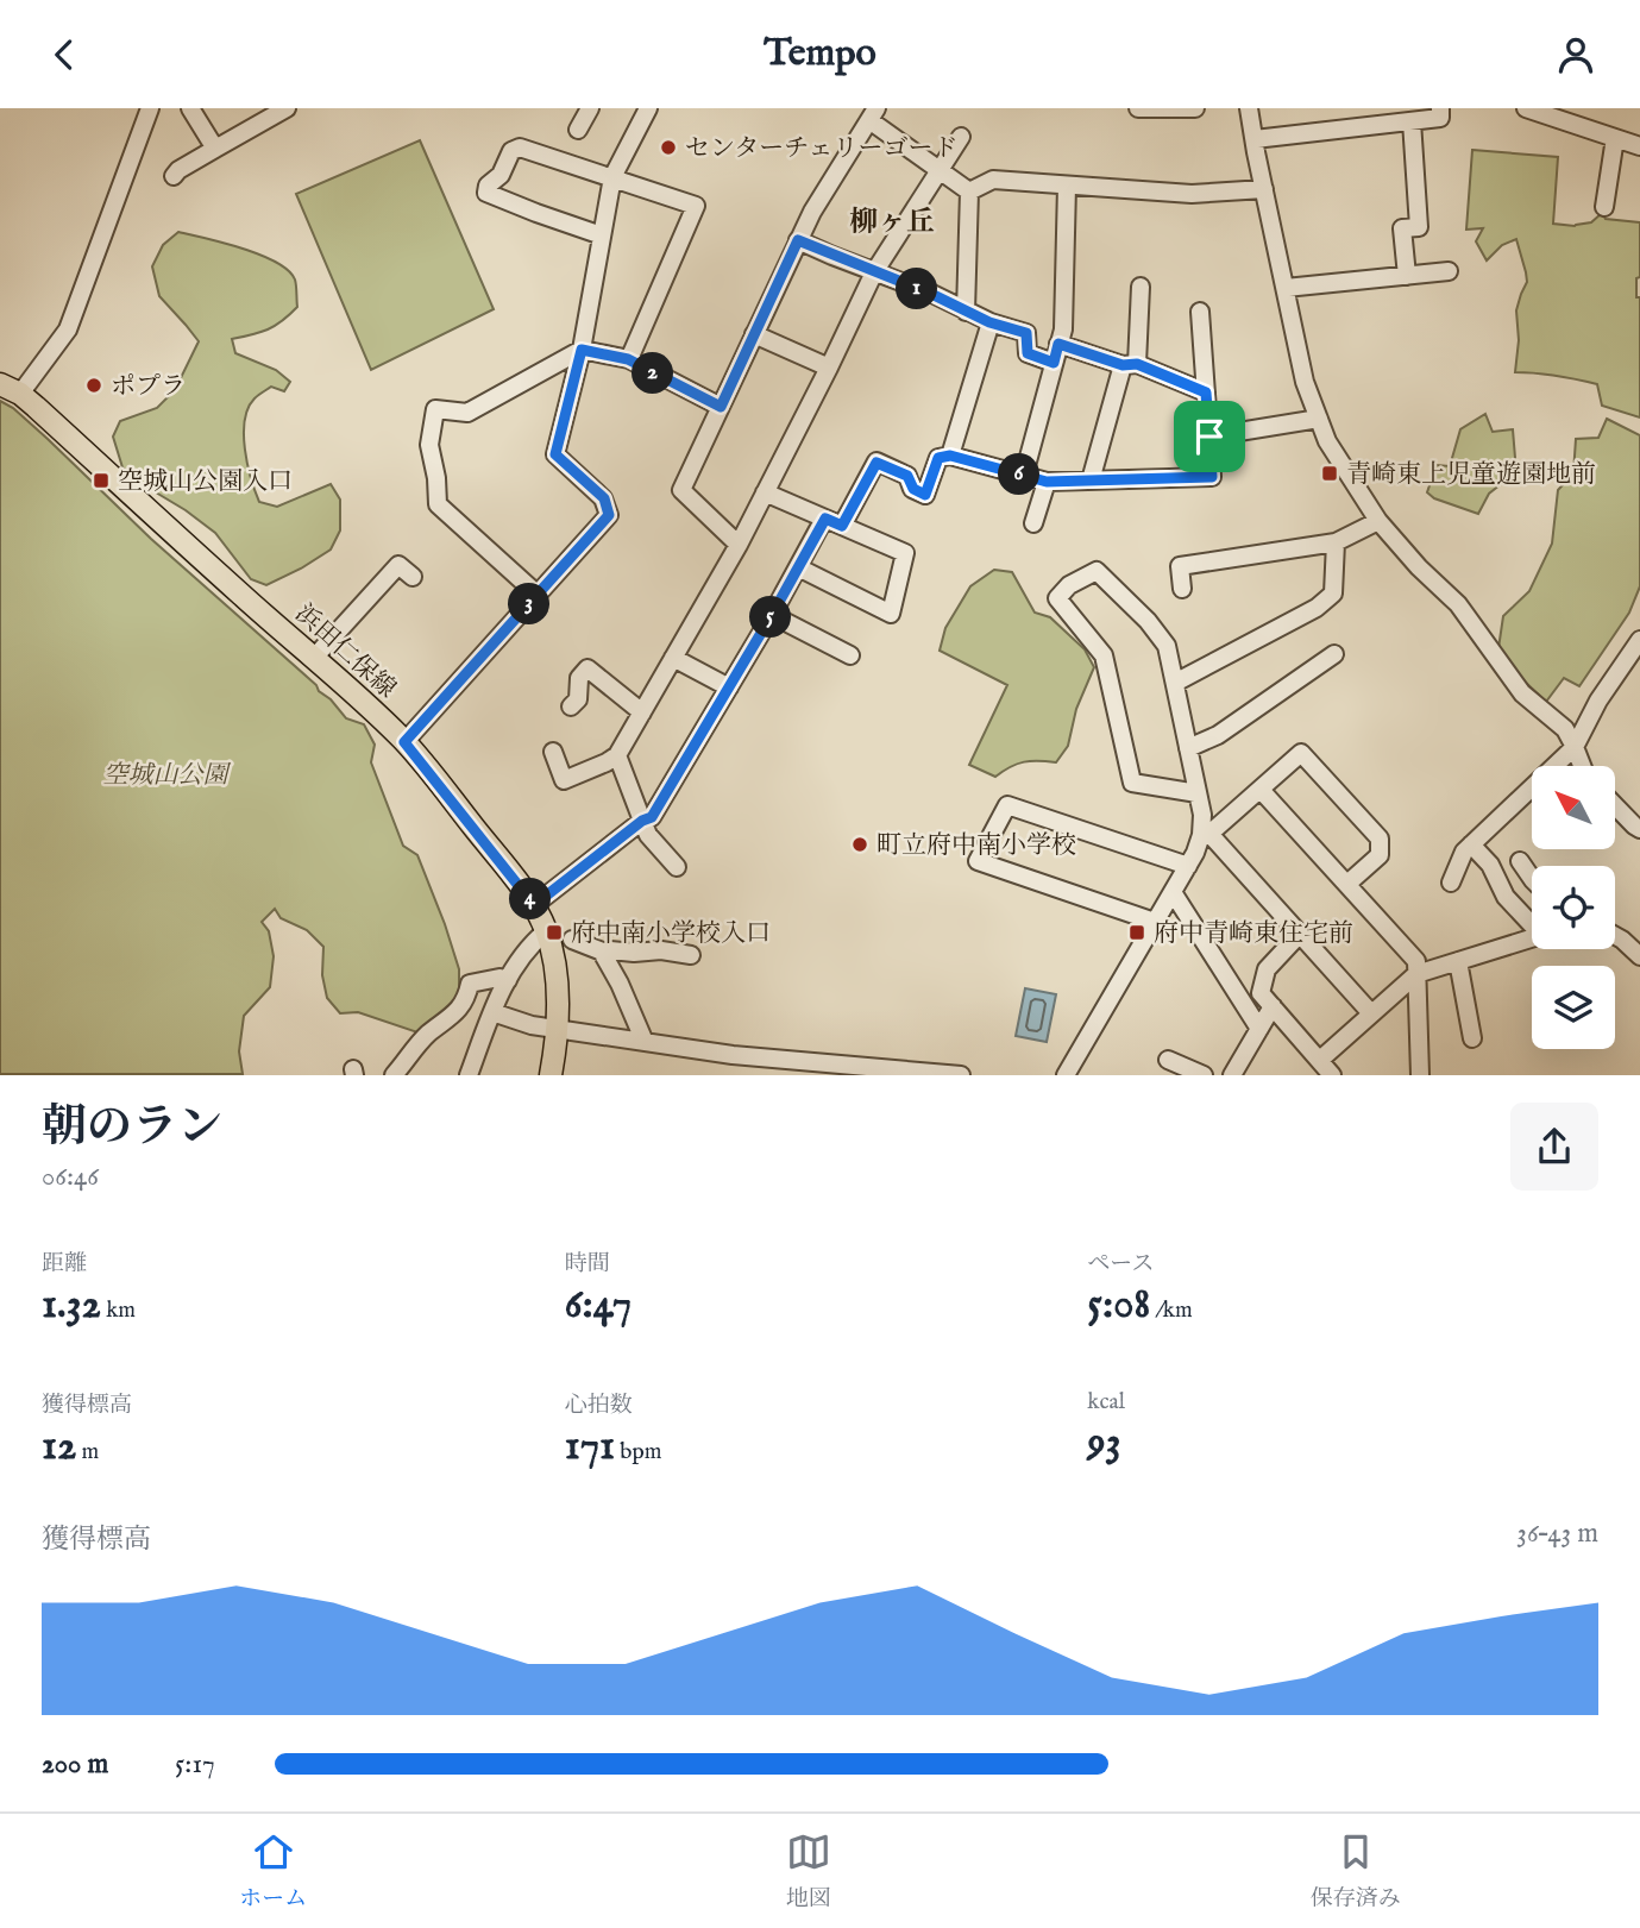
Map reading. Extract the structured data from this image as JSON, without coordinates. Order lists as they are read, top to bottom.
{
  "streets": {
    "main road": ["浜田仁保線"]
  },
  "districts": ["柳ヶ丘"],
  "parks": ["空城山公園"],
  "places": {
    "other": ["センターチェリーゴード", "ポプラ", "町立府中南小学校"],
    "transit": [
      "青崎東上児童遊園地前",
      "空城山公園入口",
      "府中南小学校入口",
      "府中青崎東住宅前"
    ]
  },
  "north": "top left",
  "page": {
    "header": "Tempo",
    "pins": [
      "1",
      "2",
      "6",
      "3",
      "5",
      "4"
    ],
    "heading": ["朝のラン", "06:46"],
    "stats": [
      ["距離", "1.32 km"],
      ["時間", "6:47"],
      ["ペース", "5:08 /km"],
      ["獲得標高", "12 m"],
      ["心拍数", "171 bpm"],
      ["kcal", "93"]
    ],
    "chart": ["獲得標高", "36–43 m"],
    "list": [
      {
        "name": "200 m",
        "note": "5:17"
      }
    ],
    "tabs": ["ホーム", "地図", "保存済み"]
  }
}
